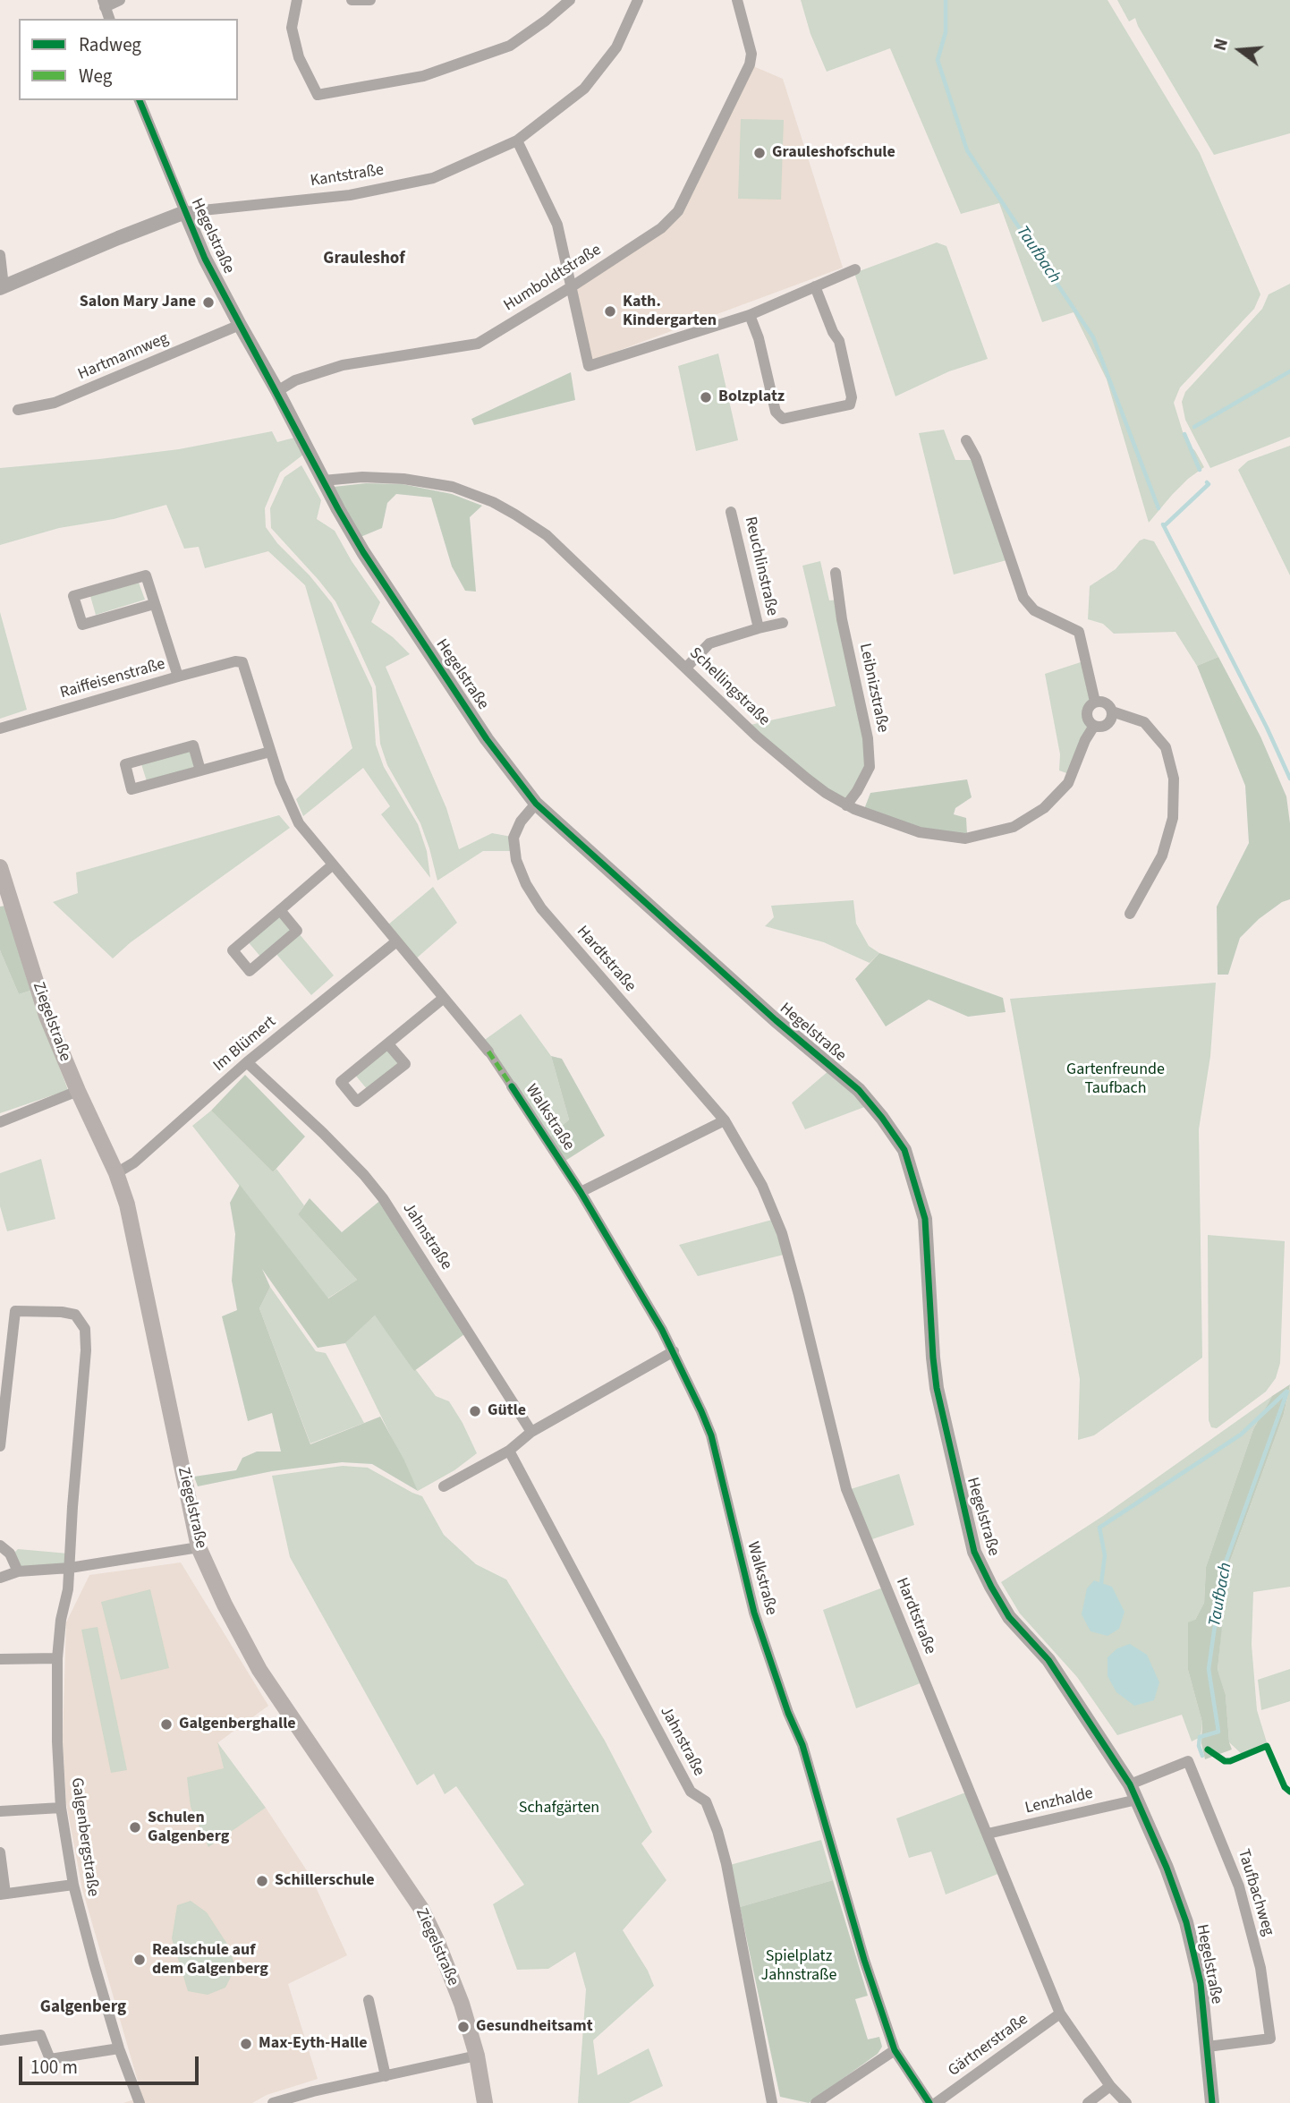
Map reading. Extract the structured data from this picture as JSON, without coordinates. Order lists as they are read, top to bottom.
{
  "streets": {
    "main road": ["Ziegelstraße"],
    "street": [
      "Kantstraße",
      "Hegelstraße",
      "Humboldtstraße",
      "Hartmannweg",
      "Reuchlinstraße",
      "Raiffeisenstraße",
      "Schellingstraße",
      "Leibnizstraße",
      "Hardtstraße",
      "Im Blümert",
      "Walkstraße",
      "Jahnstraße",
      "Lenzhalde",
      "Galgenbergstraße",
      "Taufbachweg",
      "Gärtnerstraße"
    ]
  },
  "crossings": [
    ["Kantstraße", "Hegelstraße"],
    ["Hegelstraße", "Humboldtstraße"],
    ["Hegelstraße", "Hartmannweg"],
    ["Hegelstraße", "Schellingstraße"],
    ["Hegelstraße", "Hardtstraße"],
    ["Hegelstraße", "Lenzhalde"],
    ["Hegelstraße", "Taufbachweg"],
    ["Reuchlinstraße", "Schellingstraße"],
    ["Schellingstraße", "Leibnizstraße"],
    ["Hardtstraße", "Lenzhalde"],
    ["Hardtstraße", "Gärtnerstraße"],
    ["Ziegelstraße", "Im Blümert"],
    ["Im Blümert", "Jahnstraße"]
  ],
  "districts": ["Grauleshof", "Galgenberg"],
  "water": ["Taufbach"],
  "parks": ["Gartenfreunde Taufbach", "Schafgärten", "Spielplatz Jahnstraße"],
  "places": [
    "Grauleshofschule",
    "Salon Mary Jane",
    "Kath. Kindergarten",
    "Bolzplatz",
    "Gütle",
    "Galgenberghalle",
    "Schulen Galgenberg",
    "Schillerschule",
    "Realschule auf dem Galgenberg",
    "Gesundheitsamt",
    "Max-Eyth-Halle"
  ],
  "legend": ["Radweg", "Weg"],
  "scale_bar": "100 m",
  "north": "left"
}
